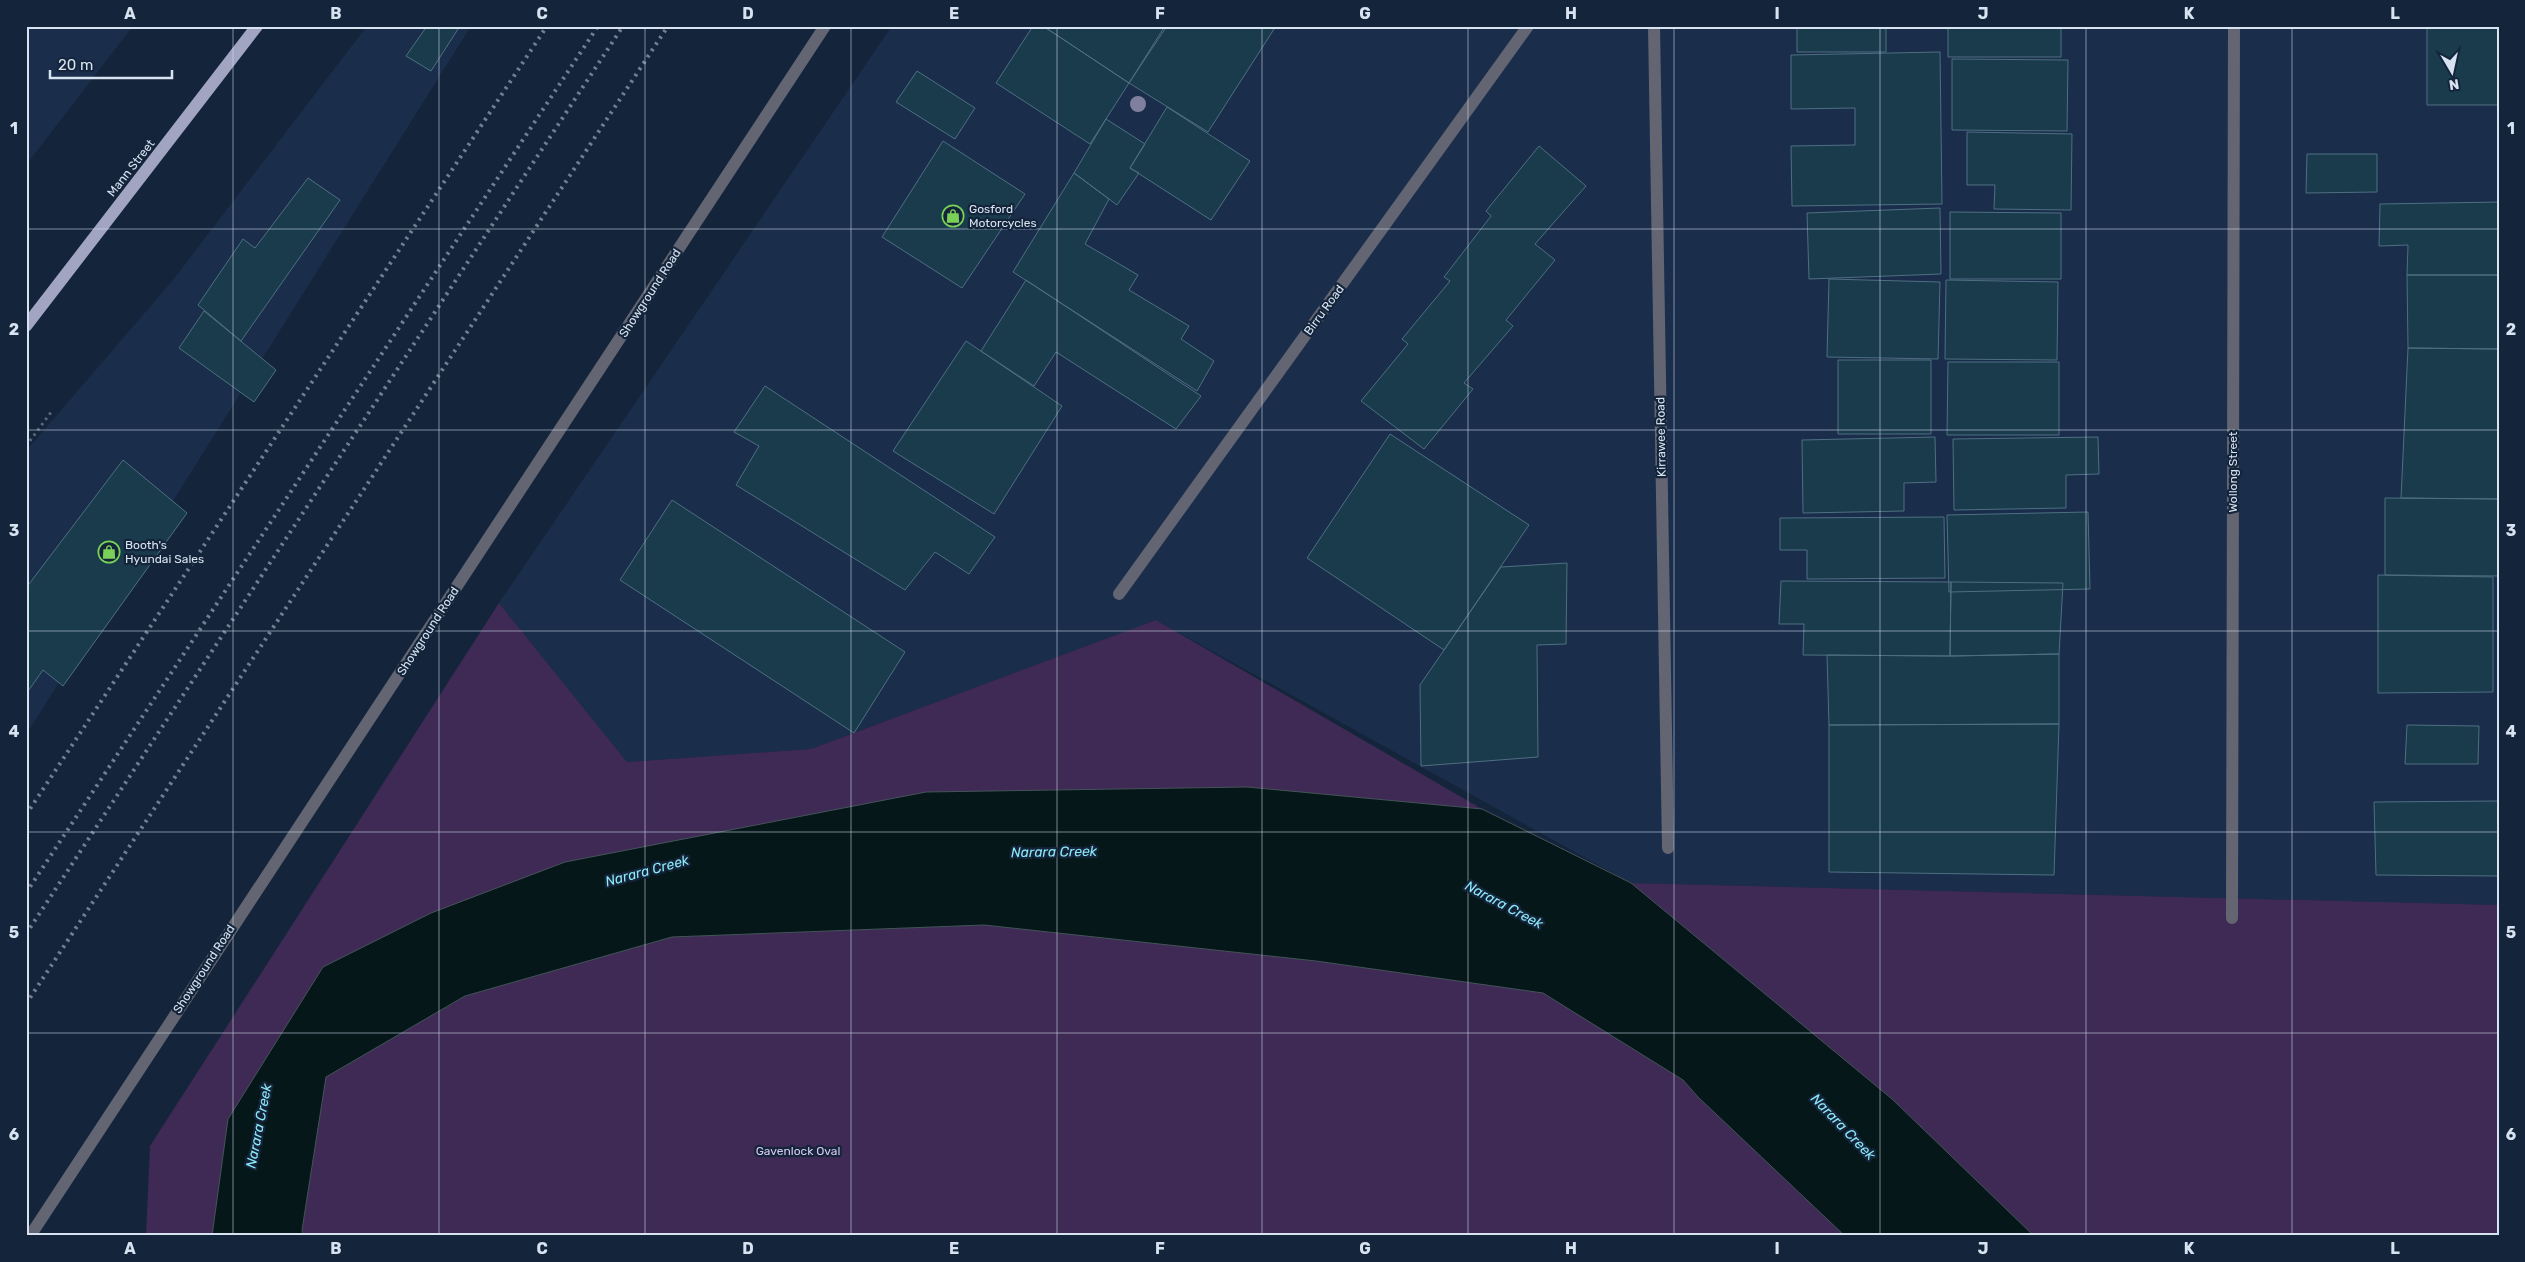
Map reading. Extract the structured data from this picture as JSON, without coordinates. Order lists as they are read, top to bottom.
{
  "streets": {
    "main road": ["Mann Street"],
    "street": [
      "Showground Road",
      "Birru Road",
      "Kirrawee Road",
      "Wollong Street"
    ]
  },
  "water": ["Narara Creek"],
  "parks": ["Gavenlock Oval"],
  "places": {
    "shop": ["Gosford Motorcycles", "Booth's Hyundai Sales"]
  },
  "scale_bar": "20 m",
  "north": "bottom",
  "grid": {
    "columns": [
      "A",
      "B",
      "C",
      "D",
      "E",
      "F",
      "G",
      "H",
      "I",
      "J",
      "K",
      "L"
    ],
    "rows": [
      "1",
      "2",
      "3",
      "4",
      "5",
      "6"
    ]
  }
}
